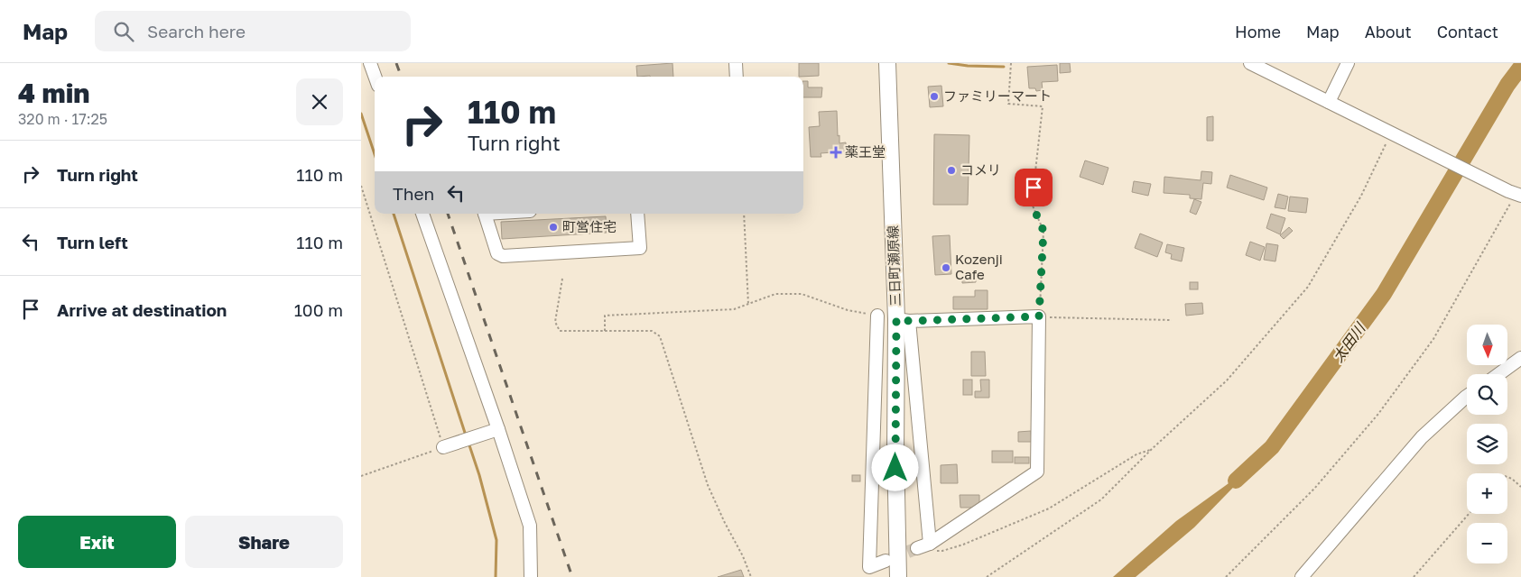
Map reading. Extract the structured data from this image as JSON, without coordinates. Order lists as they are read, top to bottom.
{
  "streets": {
    "main road": ["三日町瀬原線"]
  },
  "water": ["太田川"],
  "places": {
    "other": [
      "ファミリーマート",
      "コメリ",
      "町営住宅",
      "Kozenji Cafe"
    ],
    "health": ["薬王堂"]
  },
  "north": "bottom",
  "page": {
    "header": "Map",
    "search": "Search here",
    "nav": [
      "Home",
      "Map",
      "About",
      "Contact"
    ],
    "heading": ["4 min", "320 m · 17:25"],
    "turn": ["110 m", "Turn right"],
    "list": [
      {
        "name": "Turn right",
        "value": "110 m"
      },
      {
        "name": "Turn left",
        "value": "110 m"
      },
      {
        "name": "Arrive at destination",
        "value": "100 m"
      }
    ],
    "then": "Then",
    "map_buttons": ["+", "−"],
    "buttons": ["Exit", "Share"]
  }
}
